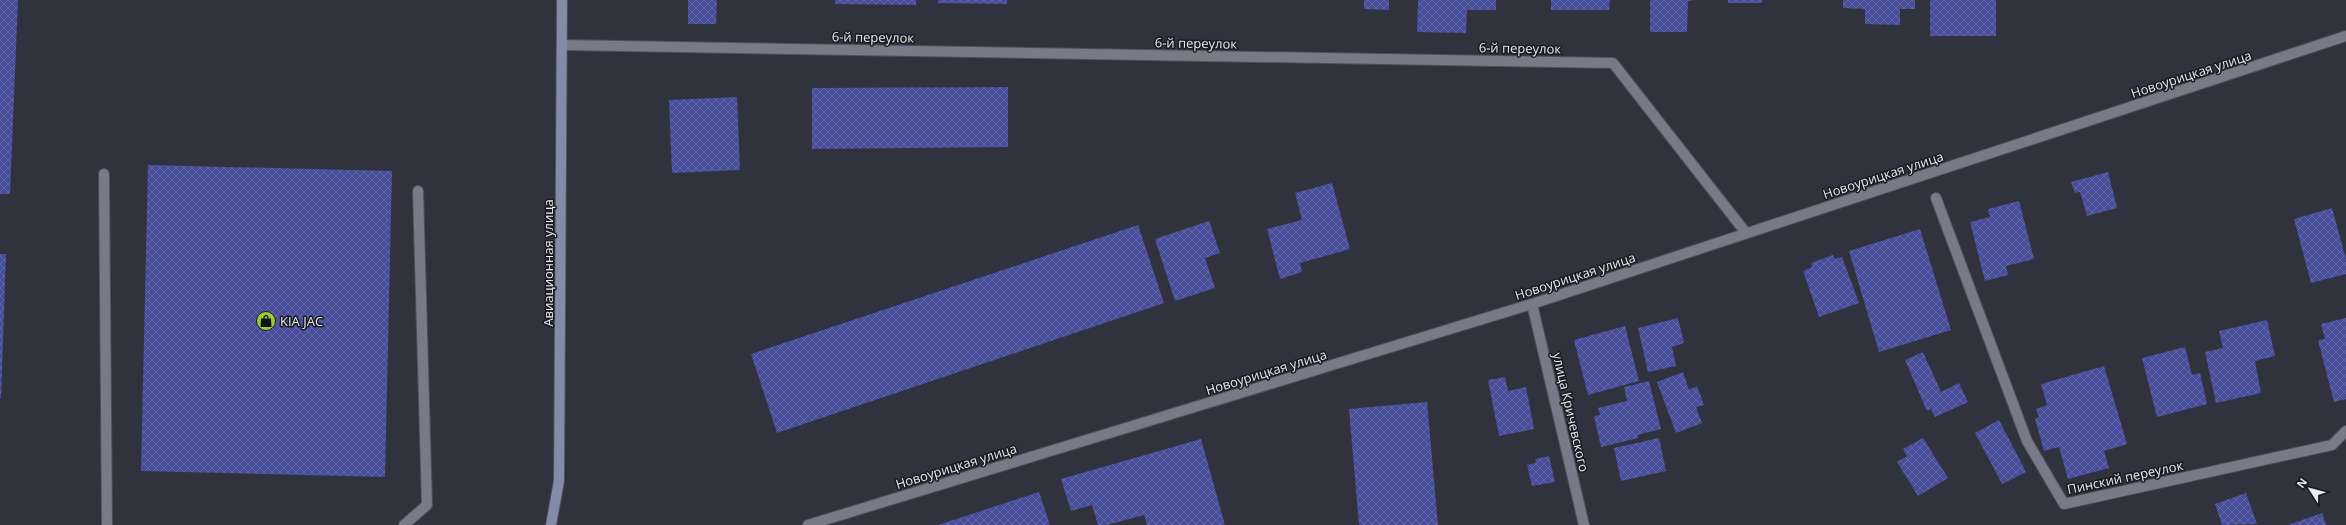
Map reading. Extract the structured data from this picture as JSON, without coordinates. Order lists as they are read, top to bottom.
{
  "streets": {
    "main road": ["Авиационная улица"],
    "street": [
      "6-й переулок",
      "Новоурицкая улица",
      "улица Кричевского",
      "Пинский переулок"
    ]
  },
  "crossings": [
    ["6-й переулок", "Новоурицкая улица"],
    ["6-й переулок", "Авиационная улица"],
    ["Новоурицкая улица", "улица Кричевского"]
  ],
  "places": {
    "shop": ["KIA JAC"]
  },
  "north": "top left"
}
